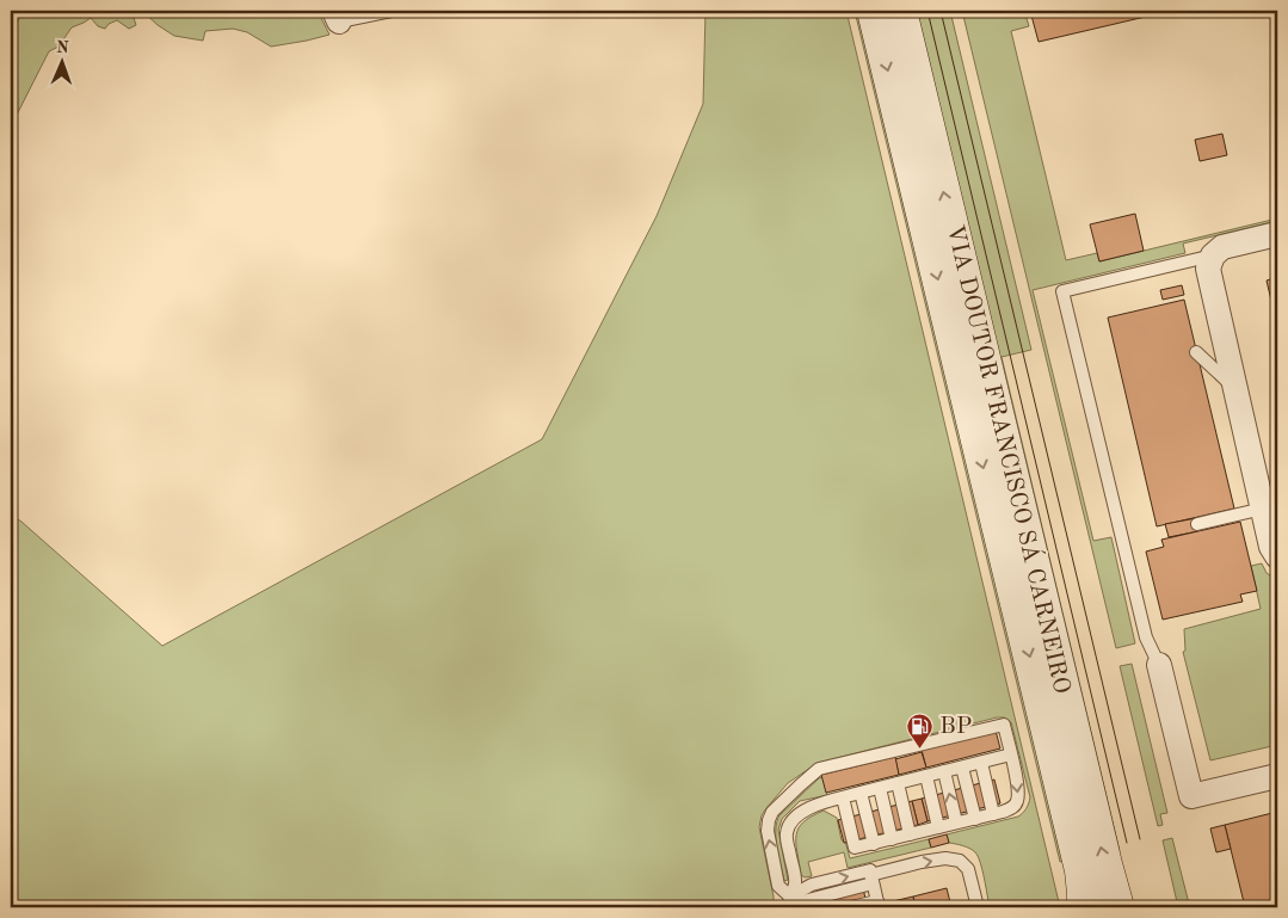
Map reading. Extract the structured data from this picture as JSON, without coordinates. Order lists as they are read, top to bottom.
{
  "streets": {
    "main road": ["VIA DOUTOR FRANCISCO SÁ CARNEIRO"]
  },
  "places": {
    "fuel station": ["BP"]
  },
  "north": "top"
}
